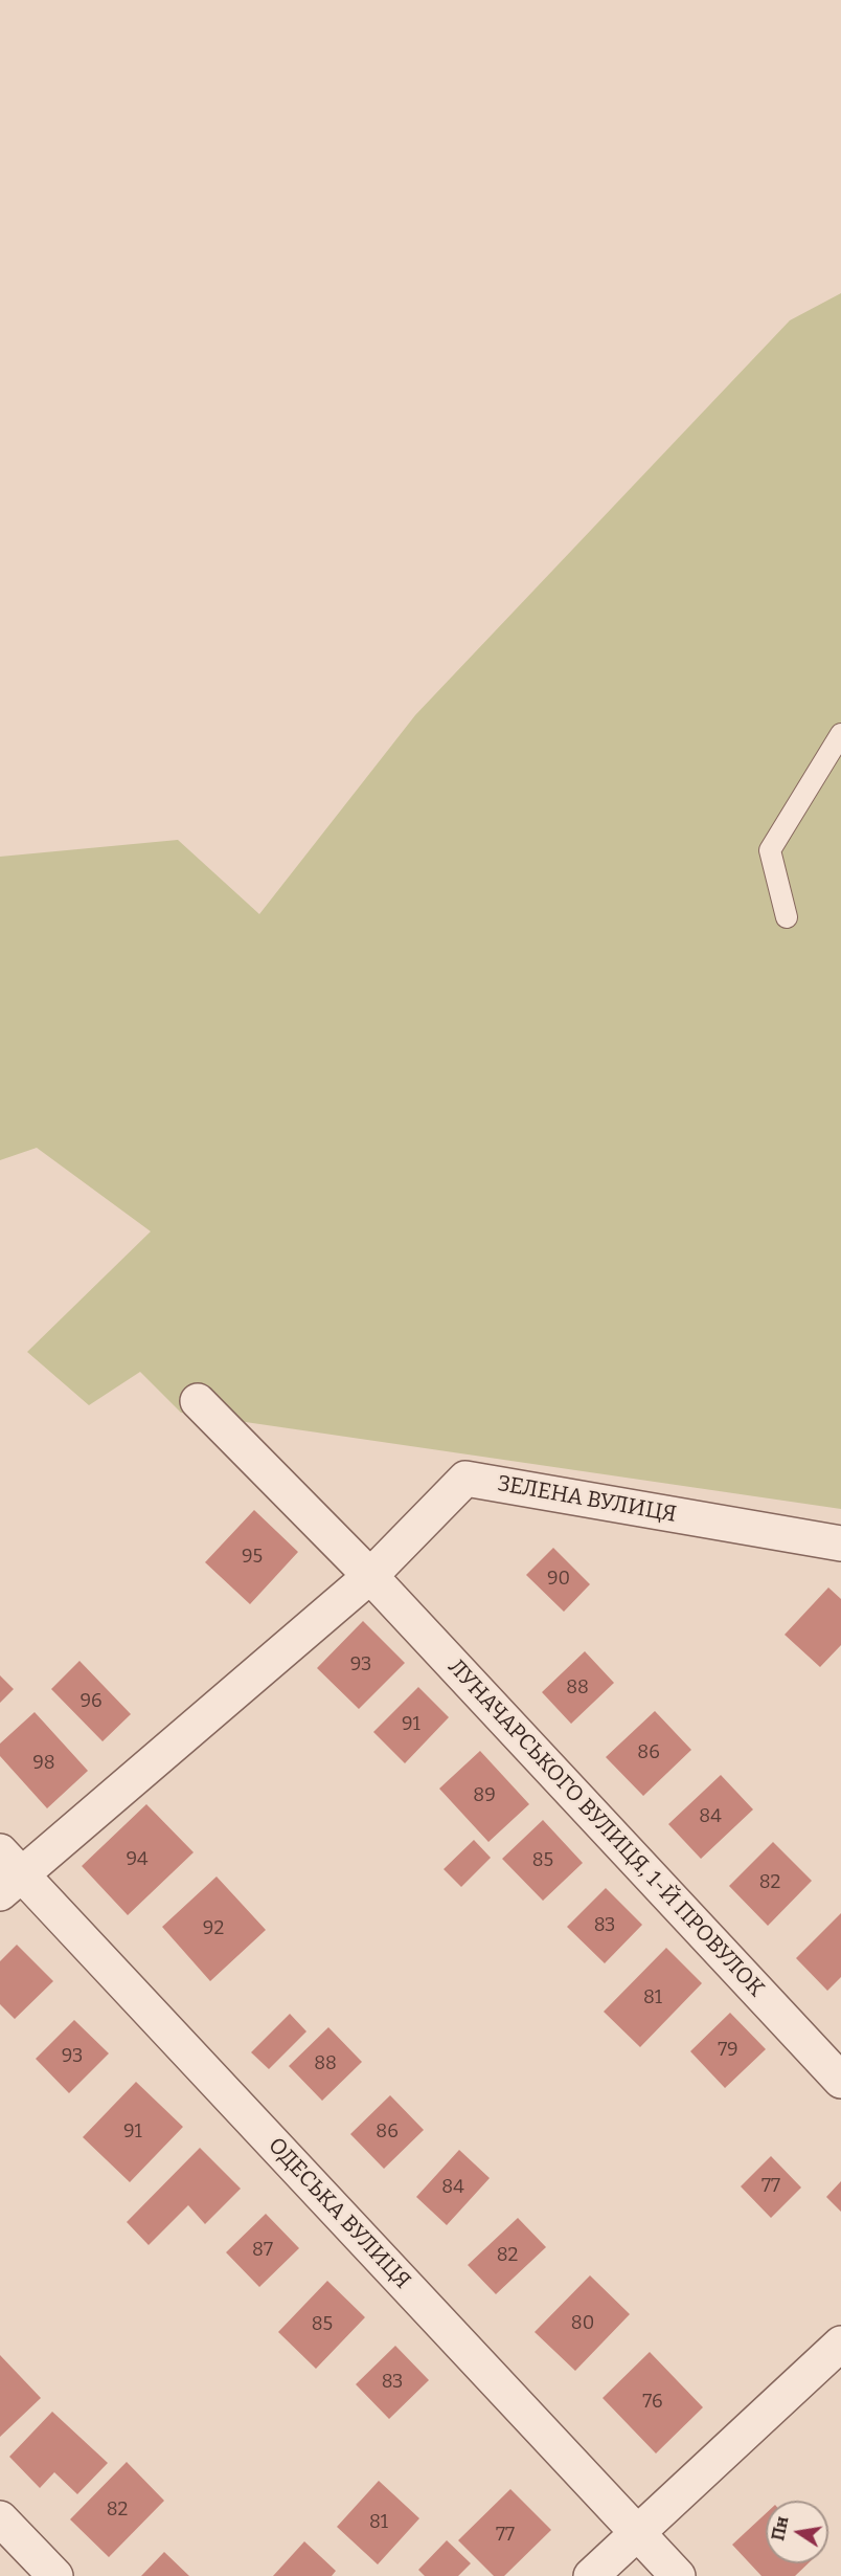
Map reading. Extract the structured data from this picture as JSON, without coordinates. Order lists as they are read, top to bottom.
{
  "streets": {
    "street": ["ЗЕЛЕНА ВУЛИЦЯ", "ЛУНАЧАРСЬКОГО ВУЛИЦЯ, 1-Й ПРОВУЛОК", "ОДЕСЬКА ВУЛИЦЯ"]
  },
  "crossings": [
    ["ЗЕЛЕНА ВУЛИЦЯ", "ЛУНАЧАРСЬКОГО ВУЛИЦЯ, 1-Й ПРОВУЛОК"]
  ],
  "house_numbers": [
    "95",
    "90",
    "93",
    "88",
    "96",
    "91",
    "86",
    "98",
    "89",
    "84",
    "94",
    "85",
    "82",
    "83",
    "92",
    "81",
    "79",
    "93",
    "88",
    "91",
    "86",
    "77",
    "84",
    "87",
    "82",
    "80",
    "85",
    "83",
    "76",
    "82",
    "81",
    "77"
  ],
  "north": "left"
}
